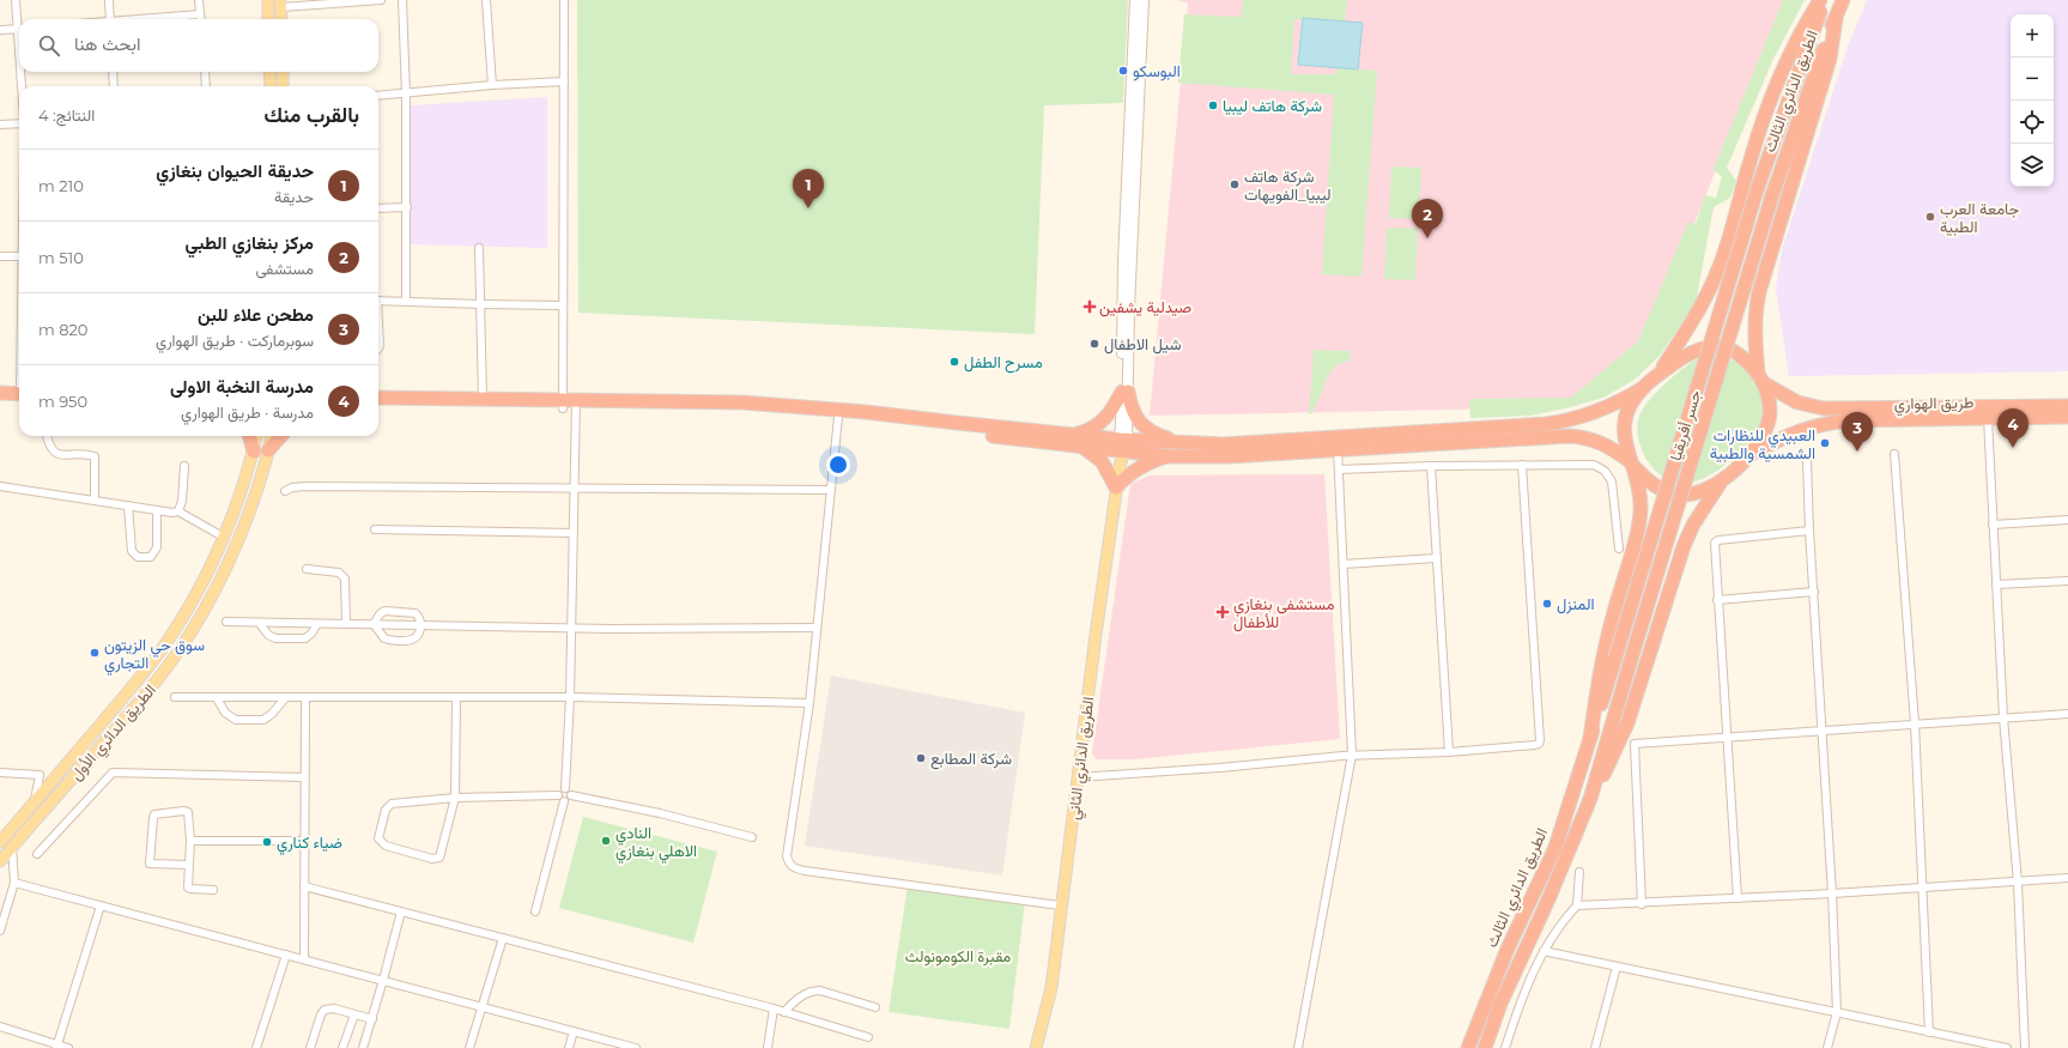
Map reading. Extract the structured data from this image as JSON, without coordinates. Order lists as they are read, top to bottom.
{
  "streets": {
    "highway": ["الطريق الدائري الثالث", "طريق الهواري", "جسر أفريقيا"],
    "main road": ["الطريق الدائري الأول", "الطريق الدائري الثاني"]
  },
  "crossings": [
    ["الطريق الدائري الثالث", "جسر أفريقيا"]
  ],
  "parks": ["مقبرة الكومونولث"],
  "places": {
    "other": [
      "البوسكو",
      "شركة هاتف ليبيا",
      "شركة هاتف ليبيا_الفويهات",
      "جامعة العرب الطبية",
      "شيل الاطفال",
      "مسرح الطفل",
      "العبيدي للنظارات الشمسية والطبية",
      "المنزل",
      "سوق حي الزيتون التجاري",
      "شركة المطابع",
      "النادي الاهلي بنغازي",
      "ضياء كناري"
    ],
    "health": ["صيدلية يشفين", "مستشفى بنغازي للأطفال"]
  },
  "page": {
    "map_buttons": ["+", "−"],
    "search": "ابحث هنا",
    "heading": ["بالقرب منك", "النتائج: 4"],
    "list": [
      {
        "mark": "1",
        "name": "حديقة الحيوان بنغازي",
        "note": "حديقة",
        "value": "210 m"
      },
      {
        "mark": "2",
        "name": "مركز بنغازي الطبي",
        "note": "مستشفى",
        "value": "510 m"
      },
      {
        "mark": "3",
        "name": "مطحن علاء للبن",
        "note": "سوبرماركت · طريق الهواري",
        "value": "820 m"
      },
      {
        "mark": "4",
        "name": "مدرسة النخبة الاولى",
        "note": "مدرسة · طريق الهواري",
        "value": "950 m"
      }
    ],
    "pins": [
      "1",
      "2",
      "4",
      "3"
    ]
  }
}
